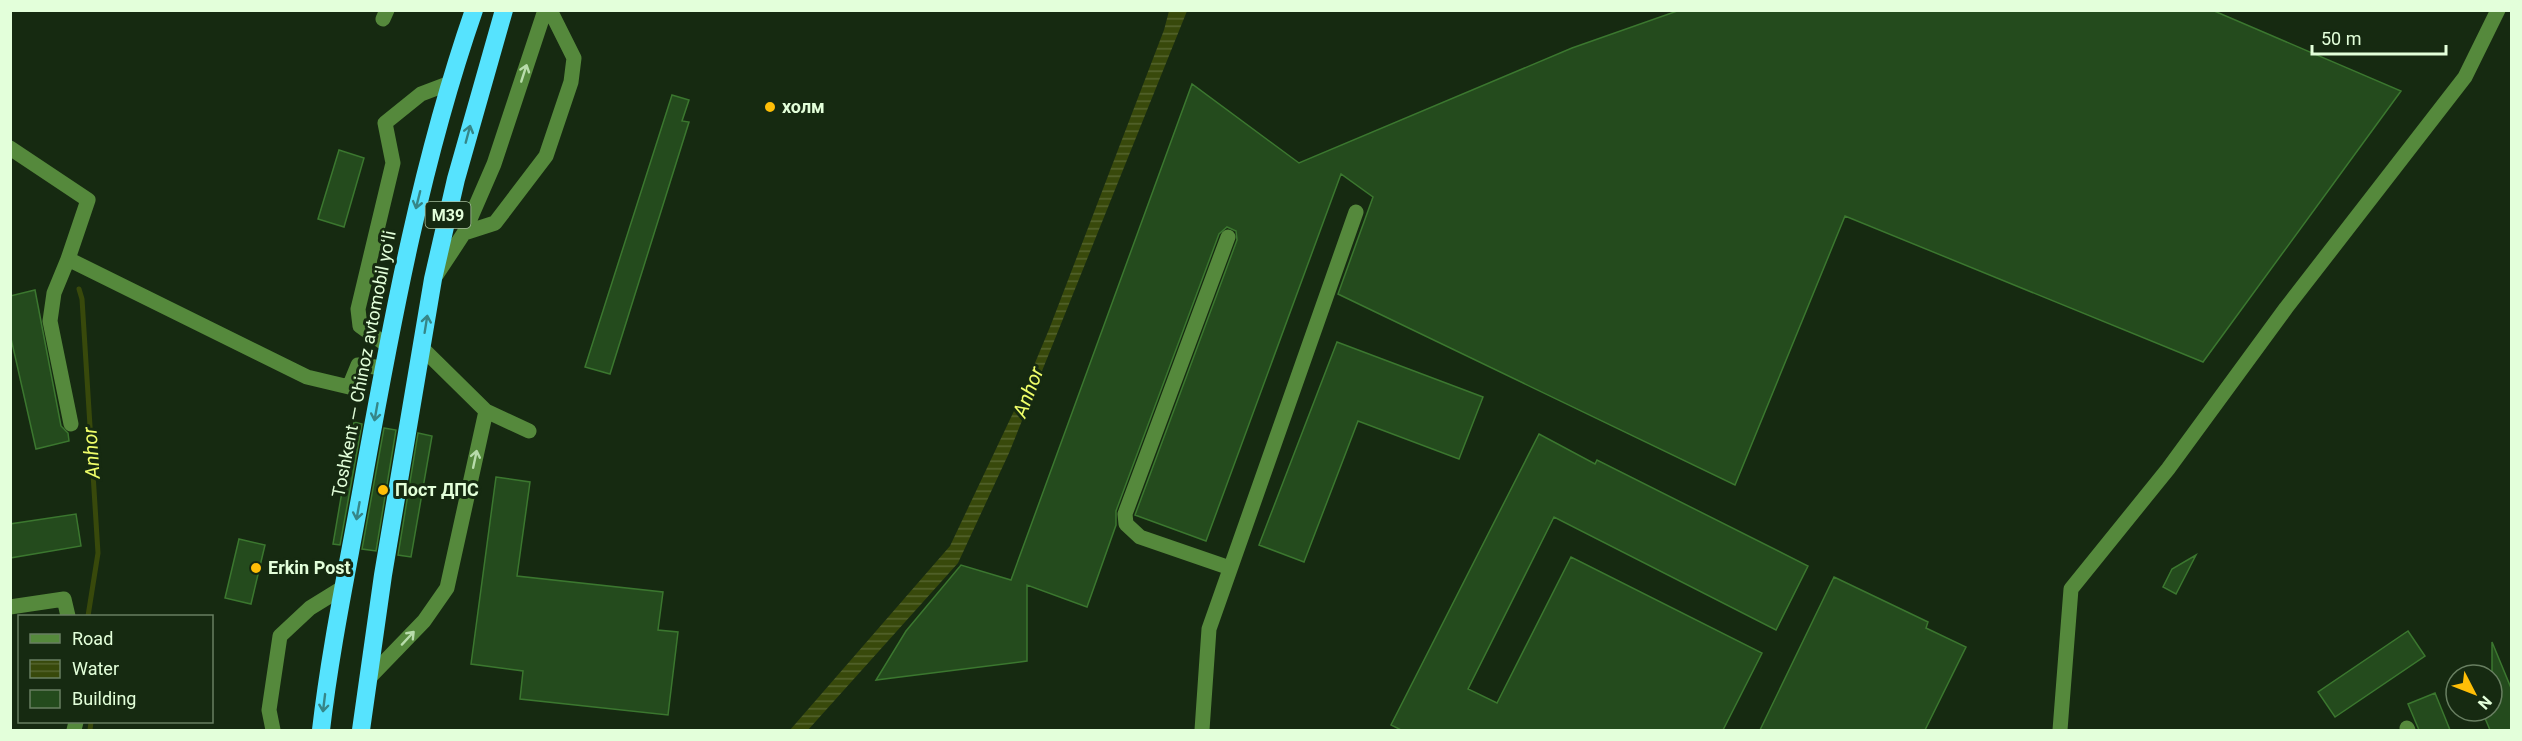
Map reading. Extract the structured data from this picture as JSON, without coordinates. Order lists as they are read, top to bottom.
{
  "streets": {
    "highway": ["M39", "Toshkent — Chinoz avtomobil yoʻli"]
  },
  "water": ["Anhor"],
  "places": ["холм", "Пост ДПС", "Erkin Post"],
  "legend": ["Road", "Water", "Building"],
  "scale_bar": "50 m",
  "north": "bottom right"
}
